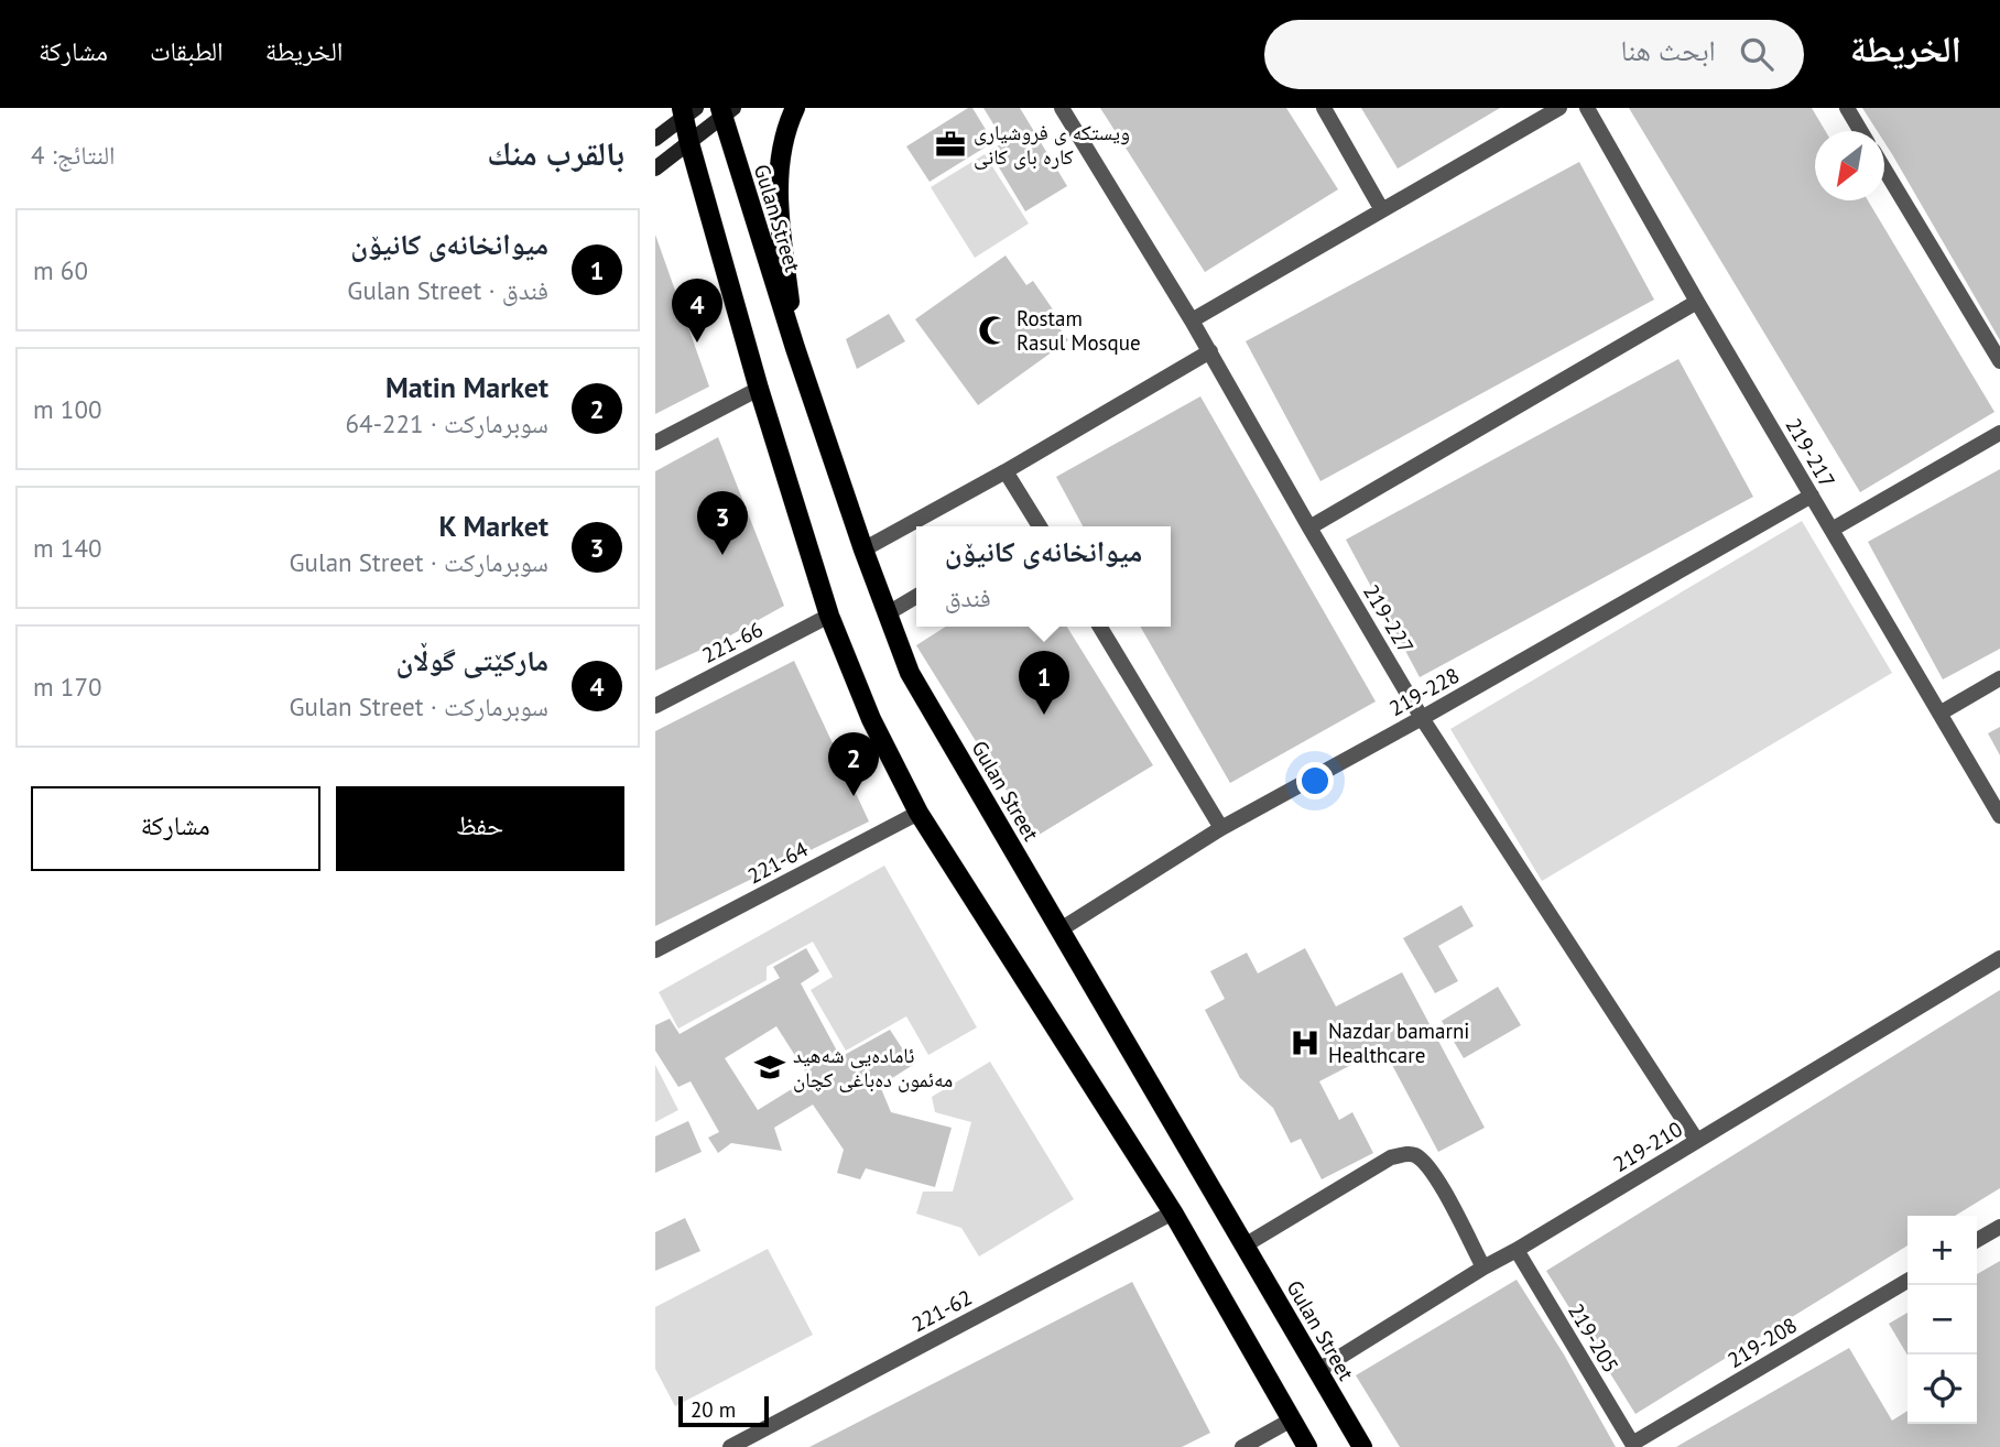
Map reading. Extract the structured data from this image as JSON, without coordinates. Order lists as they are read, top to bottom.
{
  "streets": {
    "main road": ["Gulan Street"],
    "street": [
      "219-217",
      "219-227",
      "221-66",
      "219-228",
      "221-64",
      "219-210",
      "221-62",
      "219-205",
      "219-208"
    ]
  },
  "crossings": [
    ["Gulan Street", "219-228"],
    ["Gulan Street", "219-210"],
    ["219-217", "219-228"],
    ["219-227", "219-228"],
    ["219-227", "219-210"],
    ["219-210", "219-205"],
    ["219-205", "219-208"]
  ],
  "places": {
    "office": ["ويستكه ى فروشيارى كاره باى كانى"],
    "mosque": ["Rostam Rasul Mosque"],
    "hospital": ["Nazdar bamarni Healthcare"],
    "school or university": ["ئامادەیی شەهید مەئمون دەباغی کچان"]
  },
  "scale_bar": "20 m",
  "north": "bottom left",
  "page": {
    "header": "الخريطة",
    "search": "ابحث هنا",
    "nav": ["الخريطة", "الطبقات", "مشاركة"],
    "heading": ["بالقرب منك", "النتائج: 4"],
    "list": [
      {
        "mark": "1",
        "name": "میوانخانەی کانیۆن",
        "note": "فندق · Gulan Street",
        "value": "60 m"
      },
      {
        "mark": "2",
        "name": "Matin Market",
        "note": "سوبرماركت · 221-64",
        "value": "100 m"
      },
      {
        "mark": "3",
        "name": "K Market",
        "note": "سوبرماركت · Gulan Street",
        "value": "140 m"
      },
      {
        "mark": "4",
        "name": "مارکێتی گوڵان",
        "note": "سوبرماركت · Gulan Street",
        "value": "170 m"
      }
    ],
    "pins": [
      "4",
      "3",
      "1",
      "2"
    ],
    "popup": ["میوانخانەی کانیۆن", "فندق"],
    "buttons": ["حفظ", "مشاركة"],
    "map_buttons": ["+", "−"],
    "scale": "20 m"
  }
}
